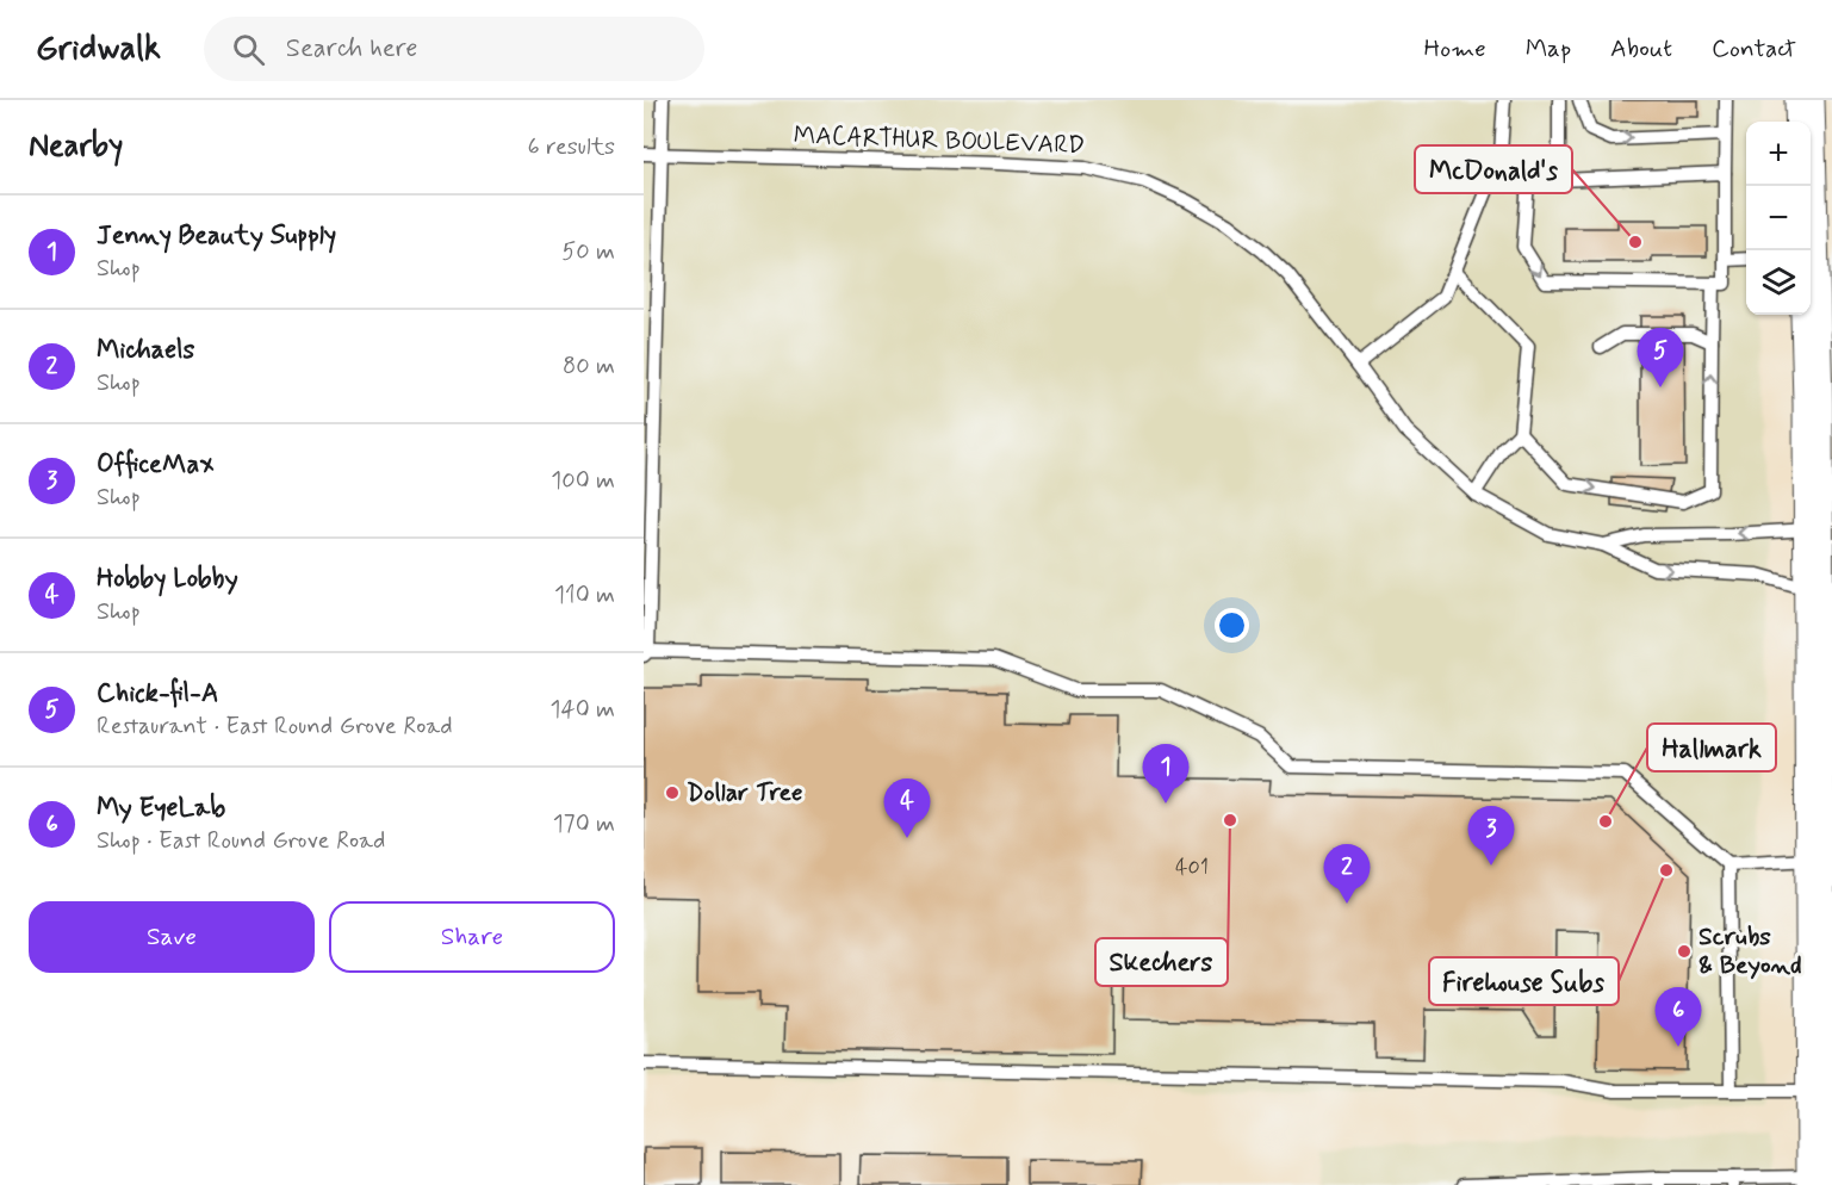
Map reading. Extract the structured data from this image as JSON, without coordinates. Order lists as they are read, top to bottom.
{
  "streets": {
    "lane": ["MACARTHUR BOULEVARD"]
  },
  "places": [
    "McDonald's",
    "Dollar Tree",
    "Skechers",
    "Hallmark",
    "Firehouse Subs",
    "Scrubs & Beyond"
  ],
  "house_numbers": ["401"],
  "page": {
    "header": "Gridwalk",
    "search": "Search here",
    "nav": [
      "Home",
      "Map",
      "About",
      "Contact"
    ],
    "heading": ["Nearby", "6 results"],
    "map_buttons": ["+", "−"],
    "list": [
      {
        "mark": "1",
        "name": "Jenny Beauty Supply",
        "note": "Shop",
        "value": "50 m"
      },
      {
        "mark": "2",
        "name": "Michaels",
        "note": "Shop",
        "value": "80 m"
      },
      {
        "mark": "3",
        "name": "OfficeMax",
        "note": "Shop",
        "value": "100 m"
      },
      {
        "mark": "4",
        "name": "Hobby Lobby",
        "note": "Shop",
        "value": "110 m"
      },
      {
        "mark": "5",
        "name": "Chick-fil-A",
        "note": "Restaurant · East Round Grove Road",
        "value": "140 m"
      },
      {
        "mark": "6",
        "name": "My EyeLab",
        "note": "Shop · East Round Grove Road",
        "value": "170 m"
      }
    ],
    "pins": [
      "5",
      "1",
      "4",
      "3",
      "2",
      "6"
    ],
    "buttons": ["Save", "Share"]
  }
}
